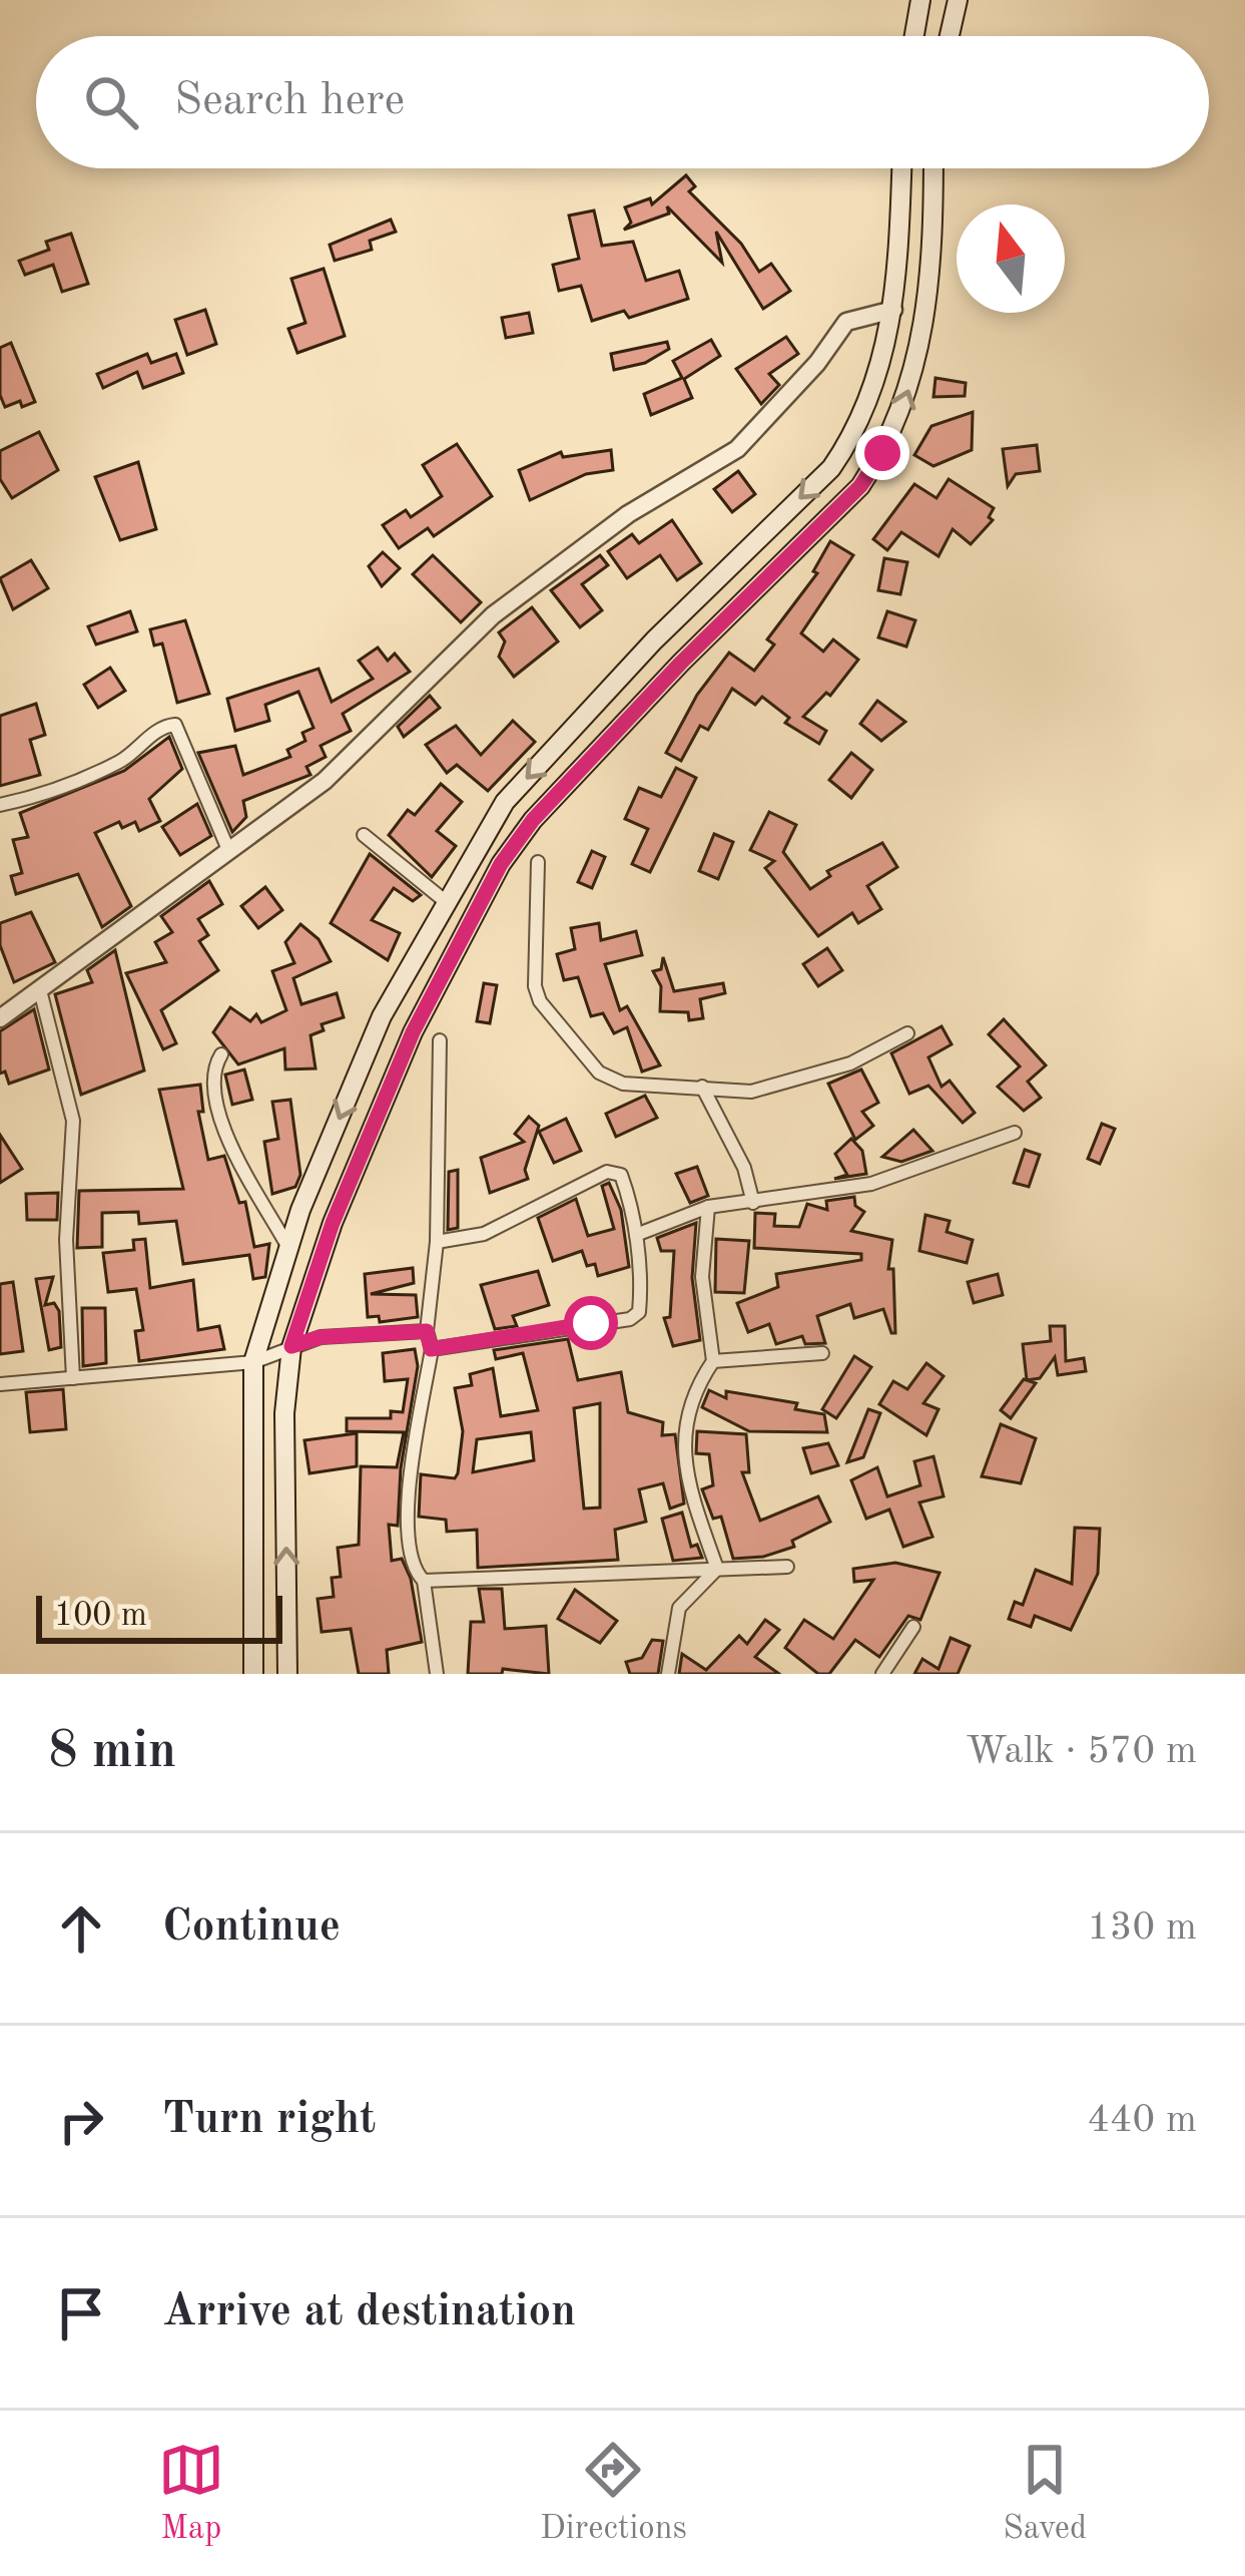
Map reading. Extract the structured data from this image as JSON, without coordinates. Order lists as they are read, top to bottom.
{
  "scale_bar": "100 m",
  "north": "top",
  "page": {
    "search": "Search here",
    "scale": "100 m",
    "heading": ["8 min", "Walk · 570 m"],
    "list": [
      ["Continue", "130 m"],
      ["Turn right", "440 m"],
      "Arrive at destination"
    ],
    "nav": ["Map", "Directions", "Saved"]
  }
}
